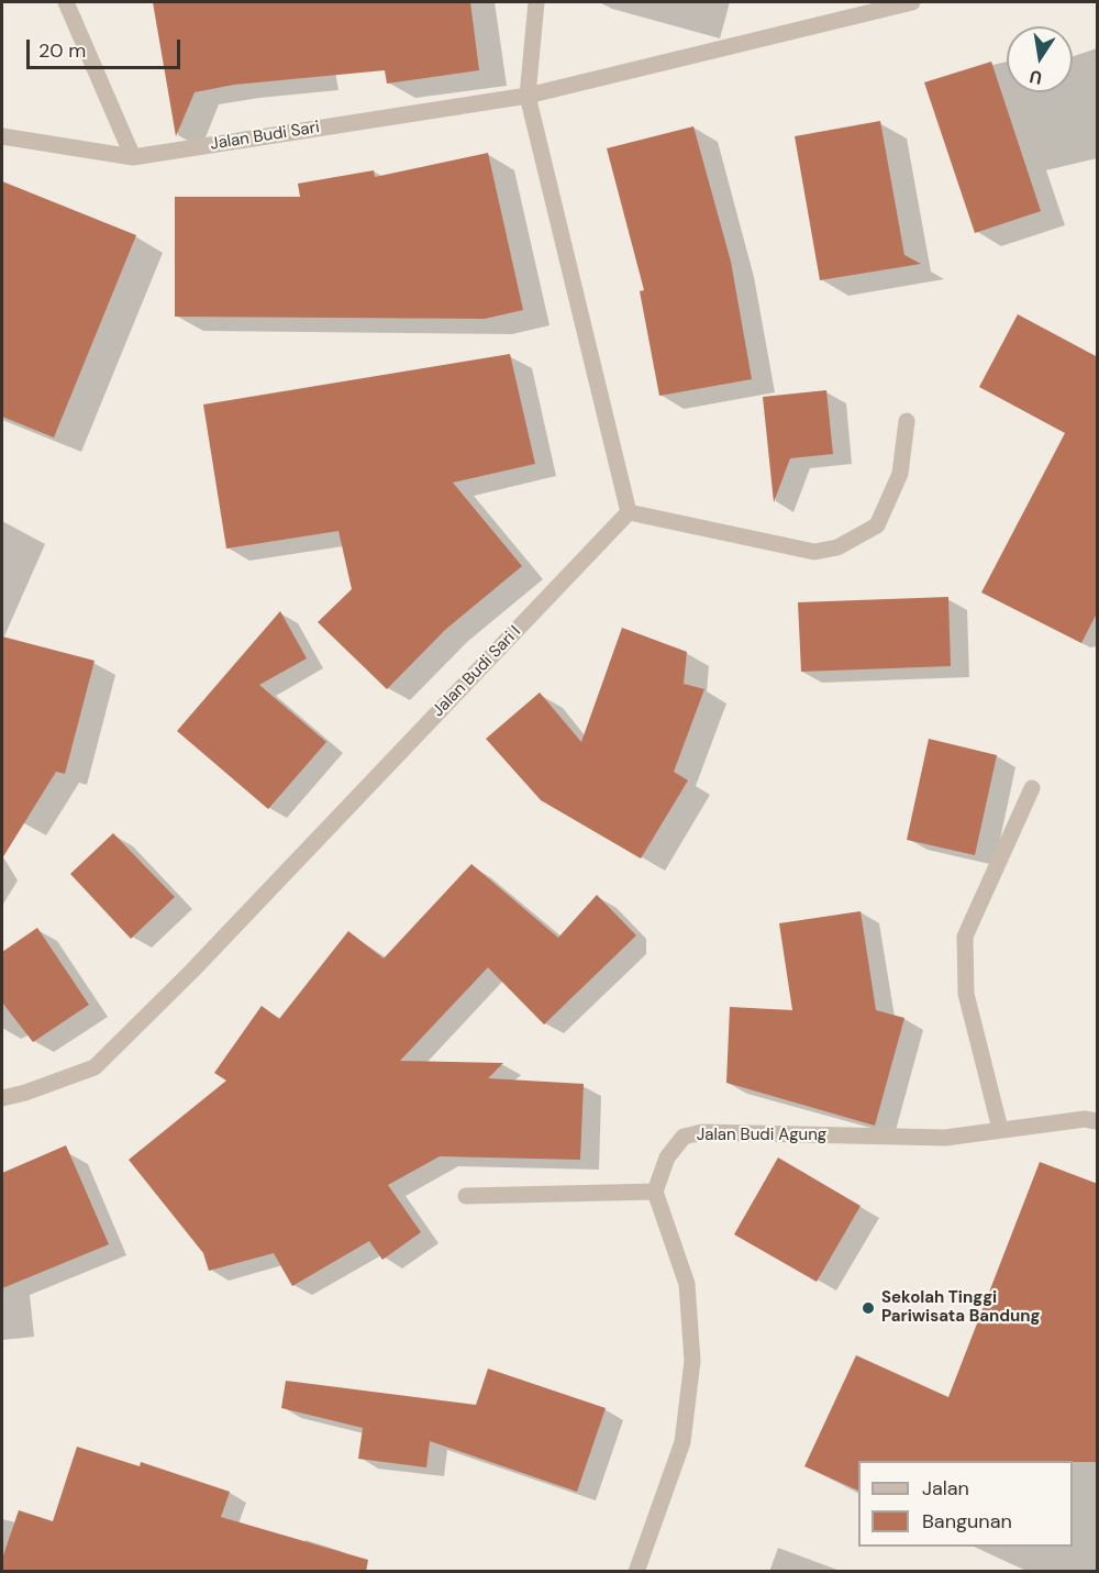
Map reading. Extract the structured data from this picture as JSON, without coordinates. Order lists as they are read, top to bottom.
{
  "streets": {
    "street": ["Jalan Budi Sari", "Jalan Budi Sari I", "Jalan Budi Agung"]
  },
  "places": ["Sekolah Tinggi Pariwisata Bandung"],
  "legend": ["Jalan", "Bangunan"],
  "scale_bar": "20 m",
  "north": "bottom"
}
